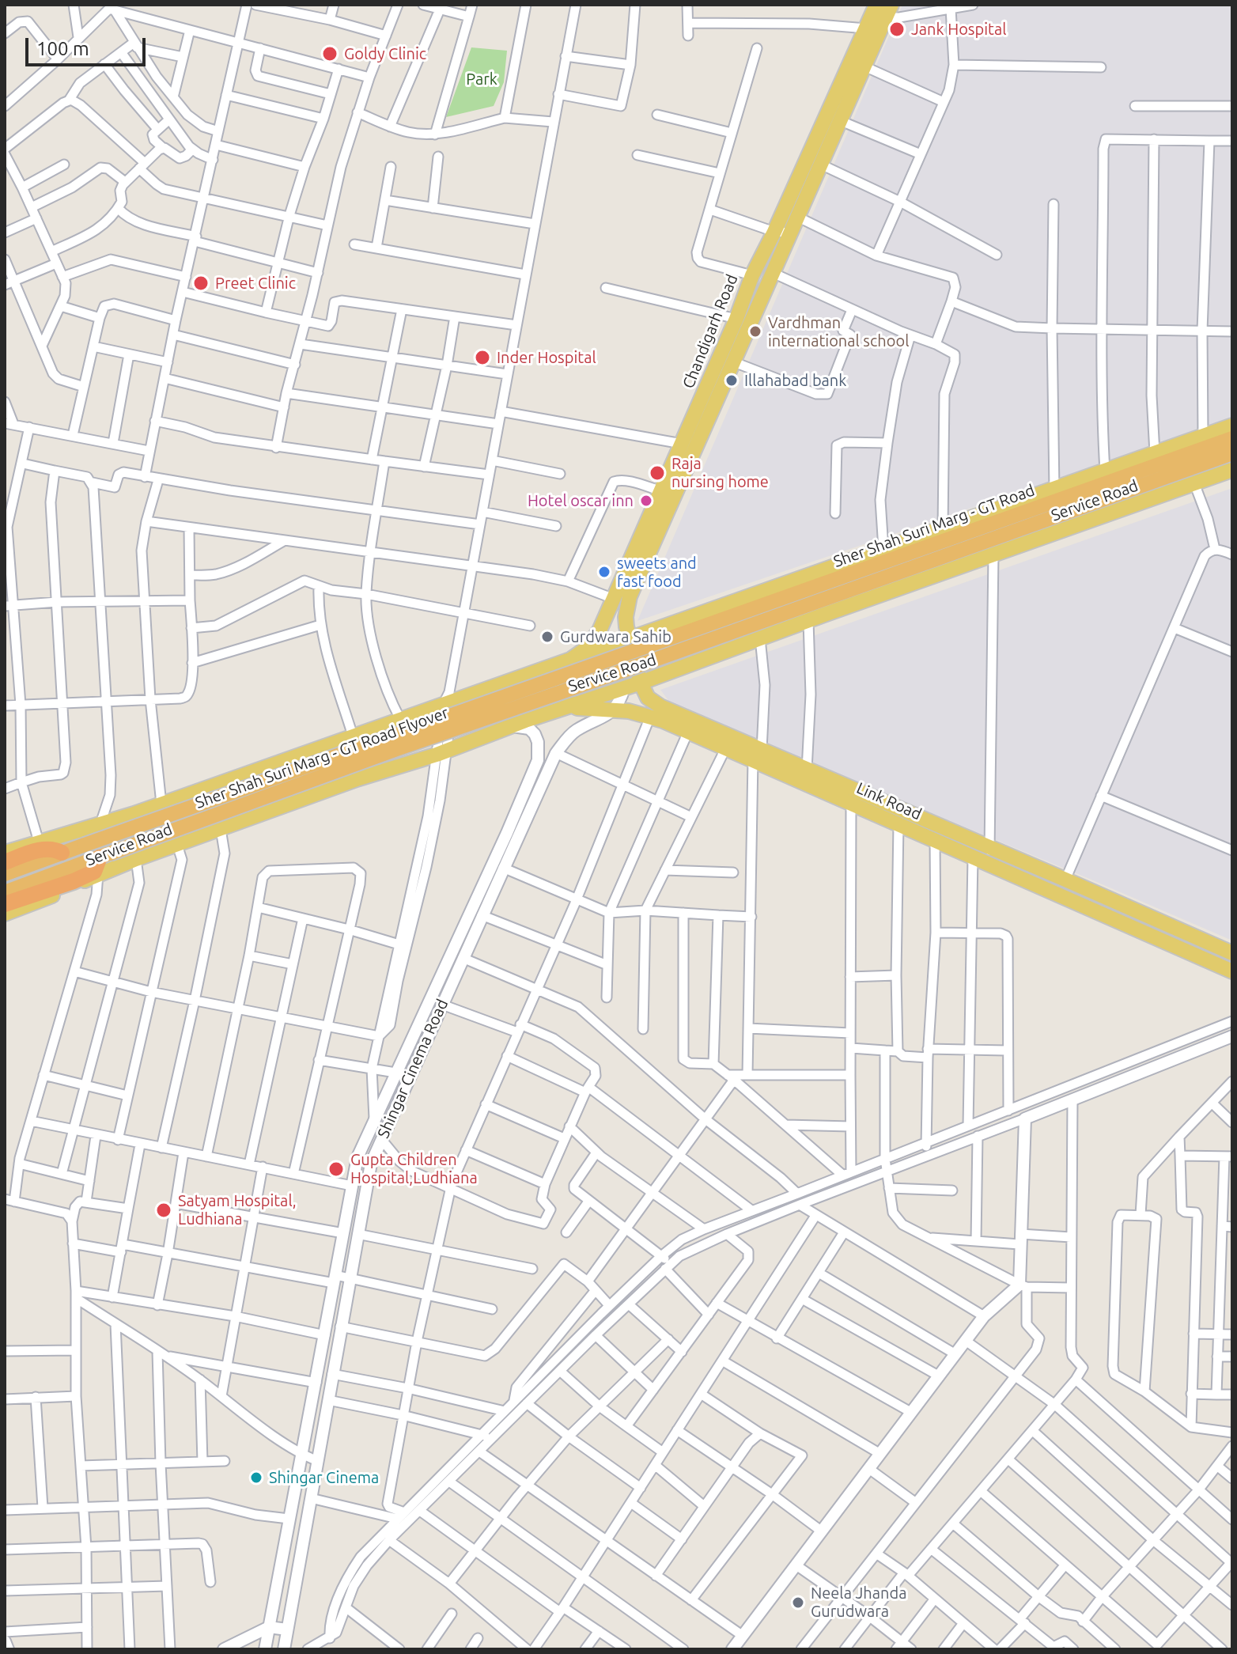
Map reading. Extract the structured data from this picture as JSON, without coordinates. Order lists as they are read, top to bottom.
{
  "streets": {
    "highway": ["Sher Shah Suri Marg - GT Road", "Sher Shah Suri Marg - GT Road Flyover"],
    "main road": ["Chandigarh Road", "Service Road", "Link Road"],
    "street": ["Shingar Cinema Road"]
  },
  "crossings": [
    ["Chandigarh Road", "Service Road"],
    ["Chandigarh Road", "Link Road"],
    ["Service Road", "Link Road"],
    ["Service Road", "Shingar Cinema Road"],
    ["Sher Shah Suri Marg - GT Road", "Sher Shah Suri Marg - GT Road Flyover"],
    ["Link Road", "Shingar Cinema Road"]
  ],
  "parks": ["Park"],
  "places": [
    "Jank Hospital",
    "Goldy Clinic",
    "Preet Clinic",
    "Vardhman international school",
    "Inder Hospital",
    "Illahabad bank",
    "Raja nursing home",
    "Hotel oscar inn",
    "sweets and fast food",
    "Gurdwara Sahib",
    "Gupta Children Hospital,Ludhiana",
    "Satyam Hospital, Ludhiana",
    "Shingar Cinema",
    "Neela Jhanda Gurudwara"
  ],
  "scale_bar": "100 m"
}
